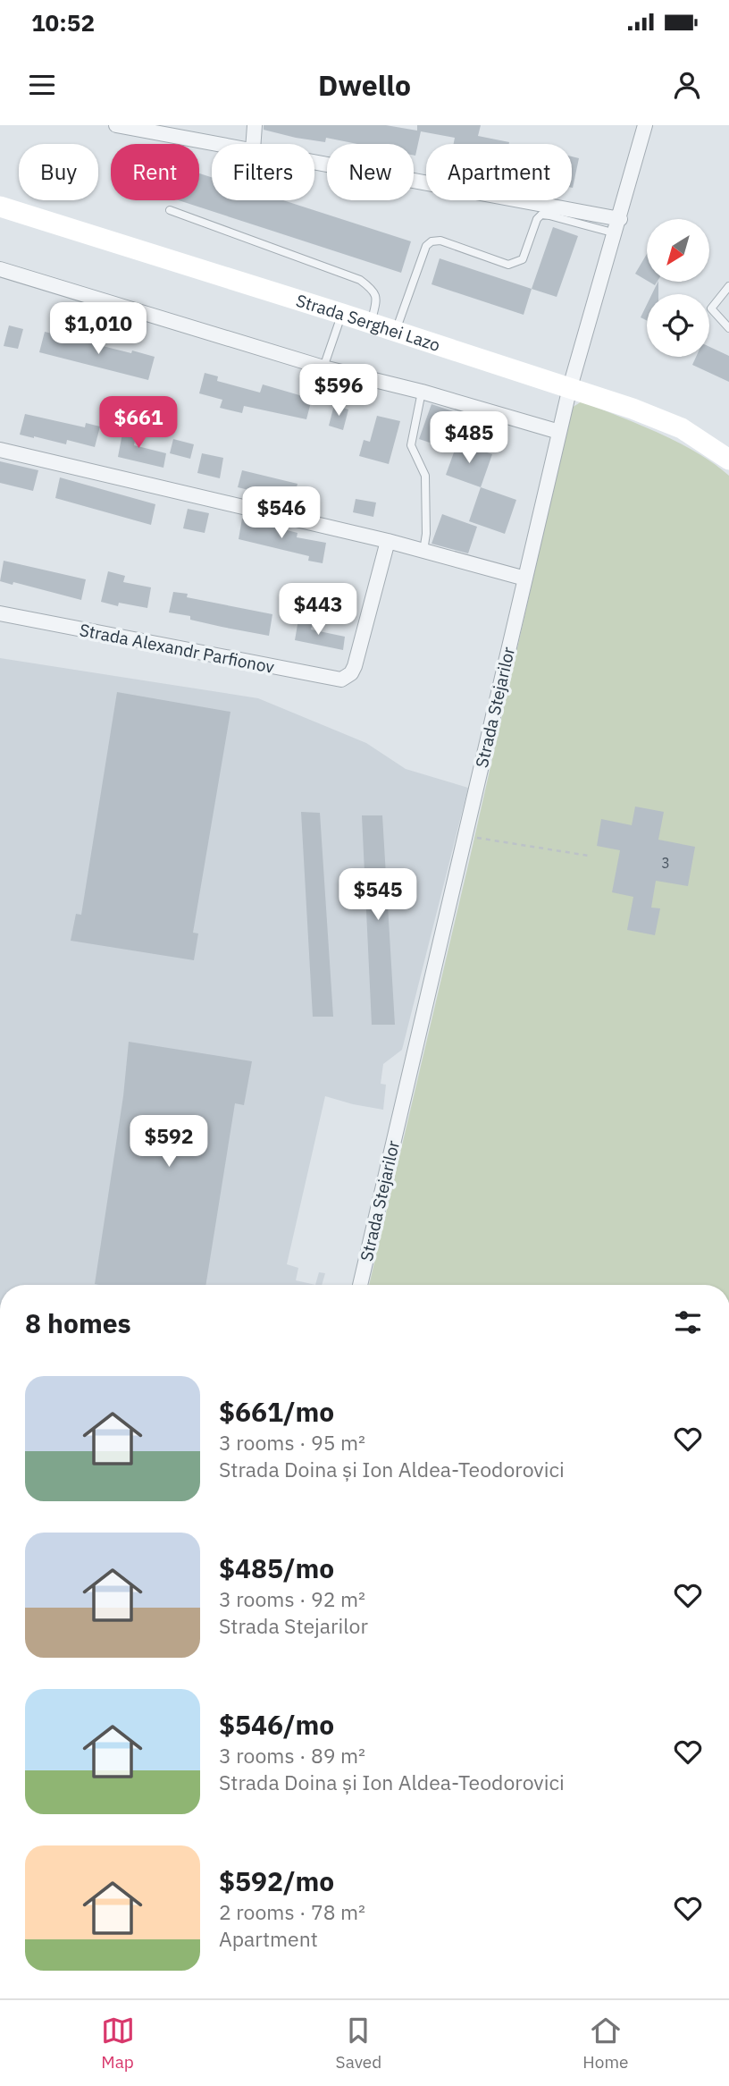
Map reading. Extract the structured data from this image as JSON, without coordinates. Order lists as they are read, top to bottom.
{
  "streets": {
    "street": ["Strada Serghei Lazo", "Strada Alexandr Parfionov", "Strada Stejarilor"]
  },
  "crossings": [
    ["Strada Serghei Lazo", "Strada Stejarilor"]
  ],
  "house_numbers": ["3"],
  "north": "bottom left",
  "page": {
    "status": "10:52",
    "header": "Dwello",
    "chip": [
      "Buy",
      "Rent",
      "Filters",
      "New",
      "Apartment"
    ],
    "price": [
      "$1,010",
      "$596",
      "$661",
      "$485",
      "$546",
      "$443",
      "$545",
      "$592"
    ],
    "heading": "8 homes",
    "list": [
      {
        "name": "$661/mo",
        "note": "3 rooms · 95 m² · Strada Doina și Ion Aldea-Teodorovici"
      },
      {
        "name": "$485/mo",
        "note": "3 rooms · 92 m² · Strada Stejarilor"
      },
      {
        "name": "$546/mo",
        "note": "3 rooms · 89 m² · Strada Doina și Ion Aldea-Teodorovici"
      },
      {
        "name": "$592/mo",
        "note": "2 rooms · 78 m² · Apartment"
      }
    ],
    "tabs": ["Map", "Saved", "Home"]
  }
}
